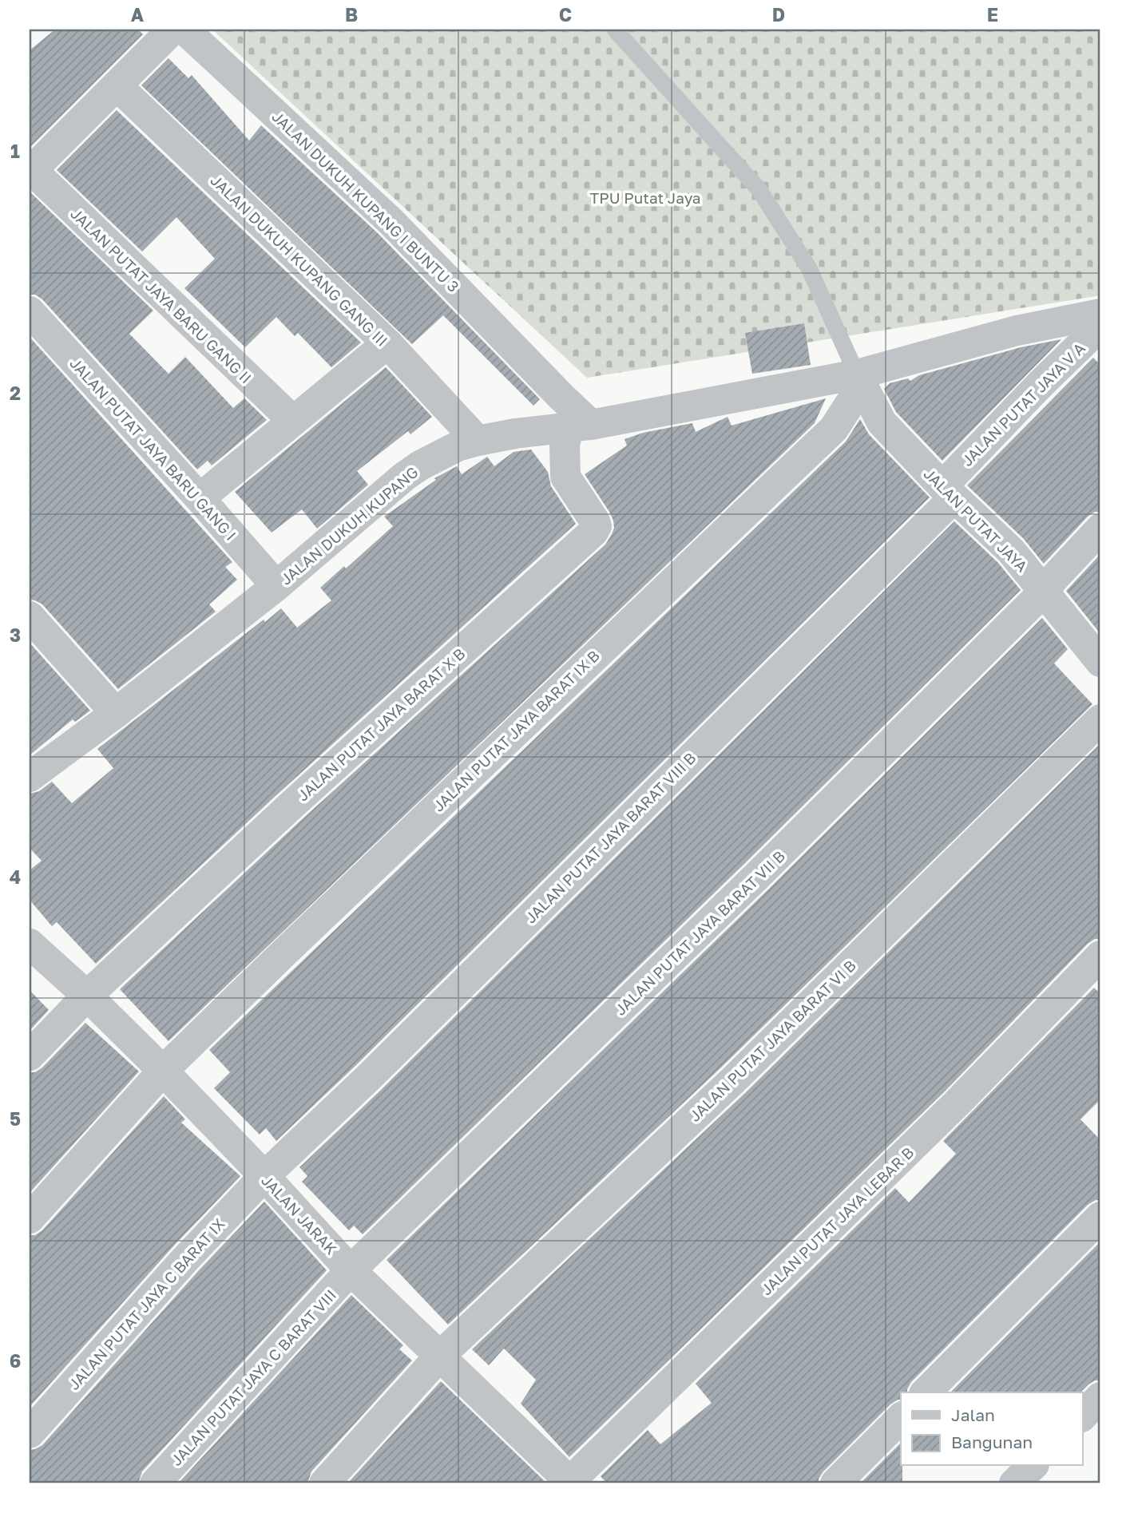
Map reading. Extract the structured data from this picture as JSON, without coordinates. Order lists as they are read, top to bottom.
{
  "streets": {
    "street": [
      "JALAN DUKUH KUPANG I BUNTU 3",
      "JALAN DUKUH KUPANG GANG III",
      "JALAN PUTAT JAYA BARU GANG II",
      "JALAN PUTAT JAYA V A",
      "JALAN PUTAT JAYA BARU GANG I",
      "JALAN PUTAT JAYA",
      "JALAN DUKUH KUPANG",
      "JALAN PUTAT JAYA BARAT X B",
      "JALAN PUTAT JAYA BARAT IX B",
      "JALAN PUTAT JAYA BARAT VIII B",
      "JALAN PUTAT JAYA BARAT VII B",
      "JALAN PUTAT JAYA BARAT VI B",
      "JALAN JARAK",
      "JALAN PUTAT JAYA LEBAR B",
      "JALAN PUTAT JAYA C BARAT IX",
      "JALAN PUTAT JAYA C BARAT VIII"
    ]
  },
  "crossings": [
    ["JALAN DUKUH KUPANG I BUNTU 3", "JALAN DUKUH KUPANG"],
    ["JALAN DUKUH KUPANG I BUNTU 3", "JALAN PUTAT JAYA BARAT X B"],
    ["JALAN DUKUH KUPANG GANG III", "JALAN DUKUH KUPANG"],
    ["JALAN PUTAT JAYA V A", "JALAN PUTAT JAYA"],
    ["JALAN PUTAT JAYA V A", "JALAN PUTAT JAYA BARAT VIII B"],
    ["JALAN PUTAT JAYA BARU GANG I", "JALAN DUKUH KUPANG"],
    ["JALAN PUTAT JAYA", "JALAN DUKUH KUPANG"],
    ["JALAN PUTAT JAYA", "JALAN PUTAT JAYA BARAT IX B"],
    ["JALAN PUTAT JAYA", "JALAN PUTAT JAYA BARAT VIII B"],
    ["JALAN PUTAT JAYA", "JALAN PUTAT JAYA BARAT VII B"],
    ["JALAN DUKUH KUPANG", "JALAN PUTAT JAYA BARAT X B"],
    ["JALAN DUKUH KUPANG", "JALAN PUTAT JAYA BARAT IX B"],
    ["JALAN PUTAT JAYA BARAT X B", "JALAN JARAK"],
    ["JALAN PUTAT JAYA BARAT IX B", "JALAN JARAK"],
    ["JALAN PUTAT JAYA BARAT VIII B", "JALAN JARAK"],
    ["JALAN PUTAT JAYA BARAT VIII B", "JALAN PUTAT JAYA C BARAT IX"],
    ["JALAN PUTAT JAYA BARAT VII B", "JALAN JARAK"],
    ["JALAN PUTAT JAYA BARAT VII B", "JALAN PUTAT JAYA C BARAT VIII"],
    ["JALAN PUTAT JAYA BARAT VI B", "JALAN JARAK"],
    ["JALAN JARAK", "JALAN PUTAT JAYA LEBAR B"],
    ["JALAN JARAK", "JALAN PUTAT JAYA C BARAT IX"],
    ["JALAN JARAK", "JALAN PUTAT JAYA C BARAT VIII"]
  ],
  "parks": ["TPU Putat Jaya"],
  "legend": ["Jalan", "Bangunan"],
  "grid": {
    "columns": [
      "A",
      "B",
      "C",
      "D",
      "E"
    ],
    "rows": [
      "1",
      "2",
      "3",
      "4",
      "5",
      "6"
    ]
  }
}
